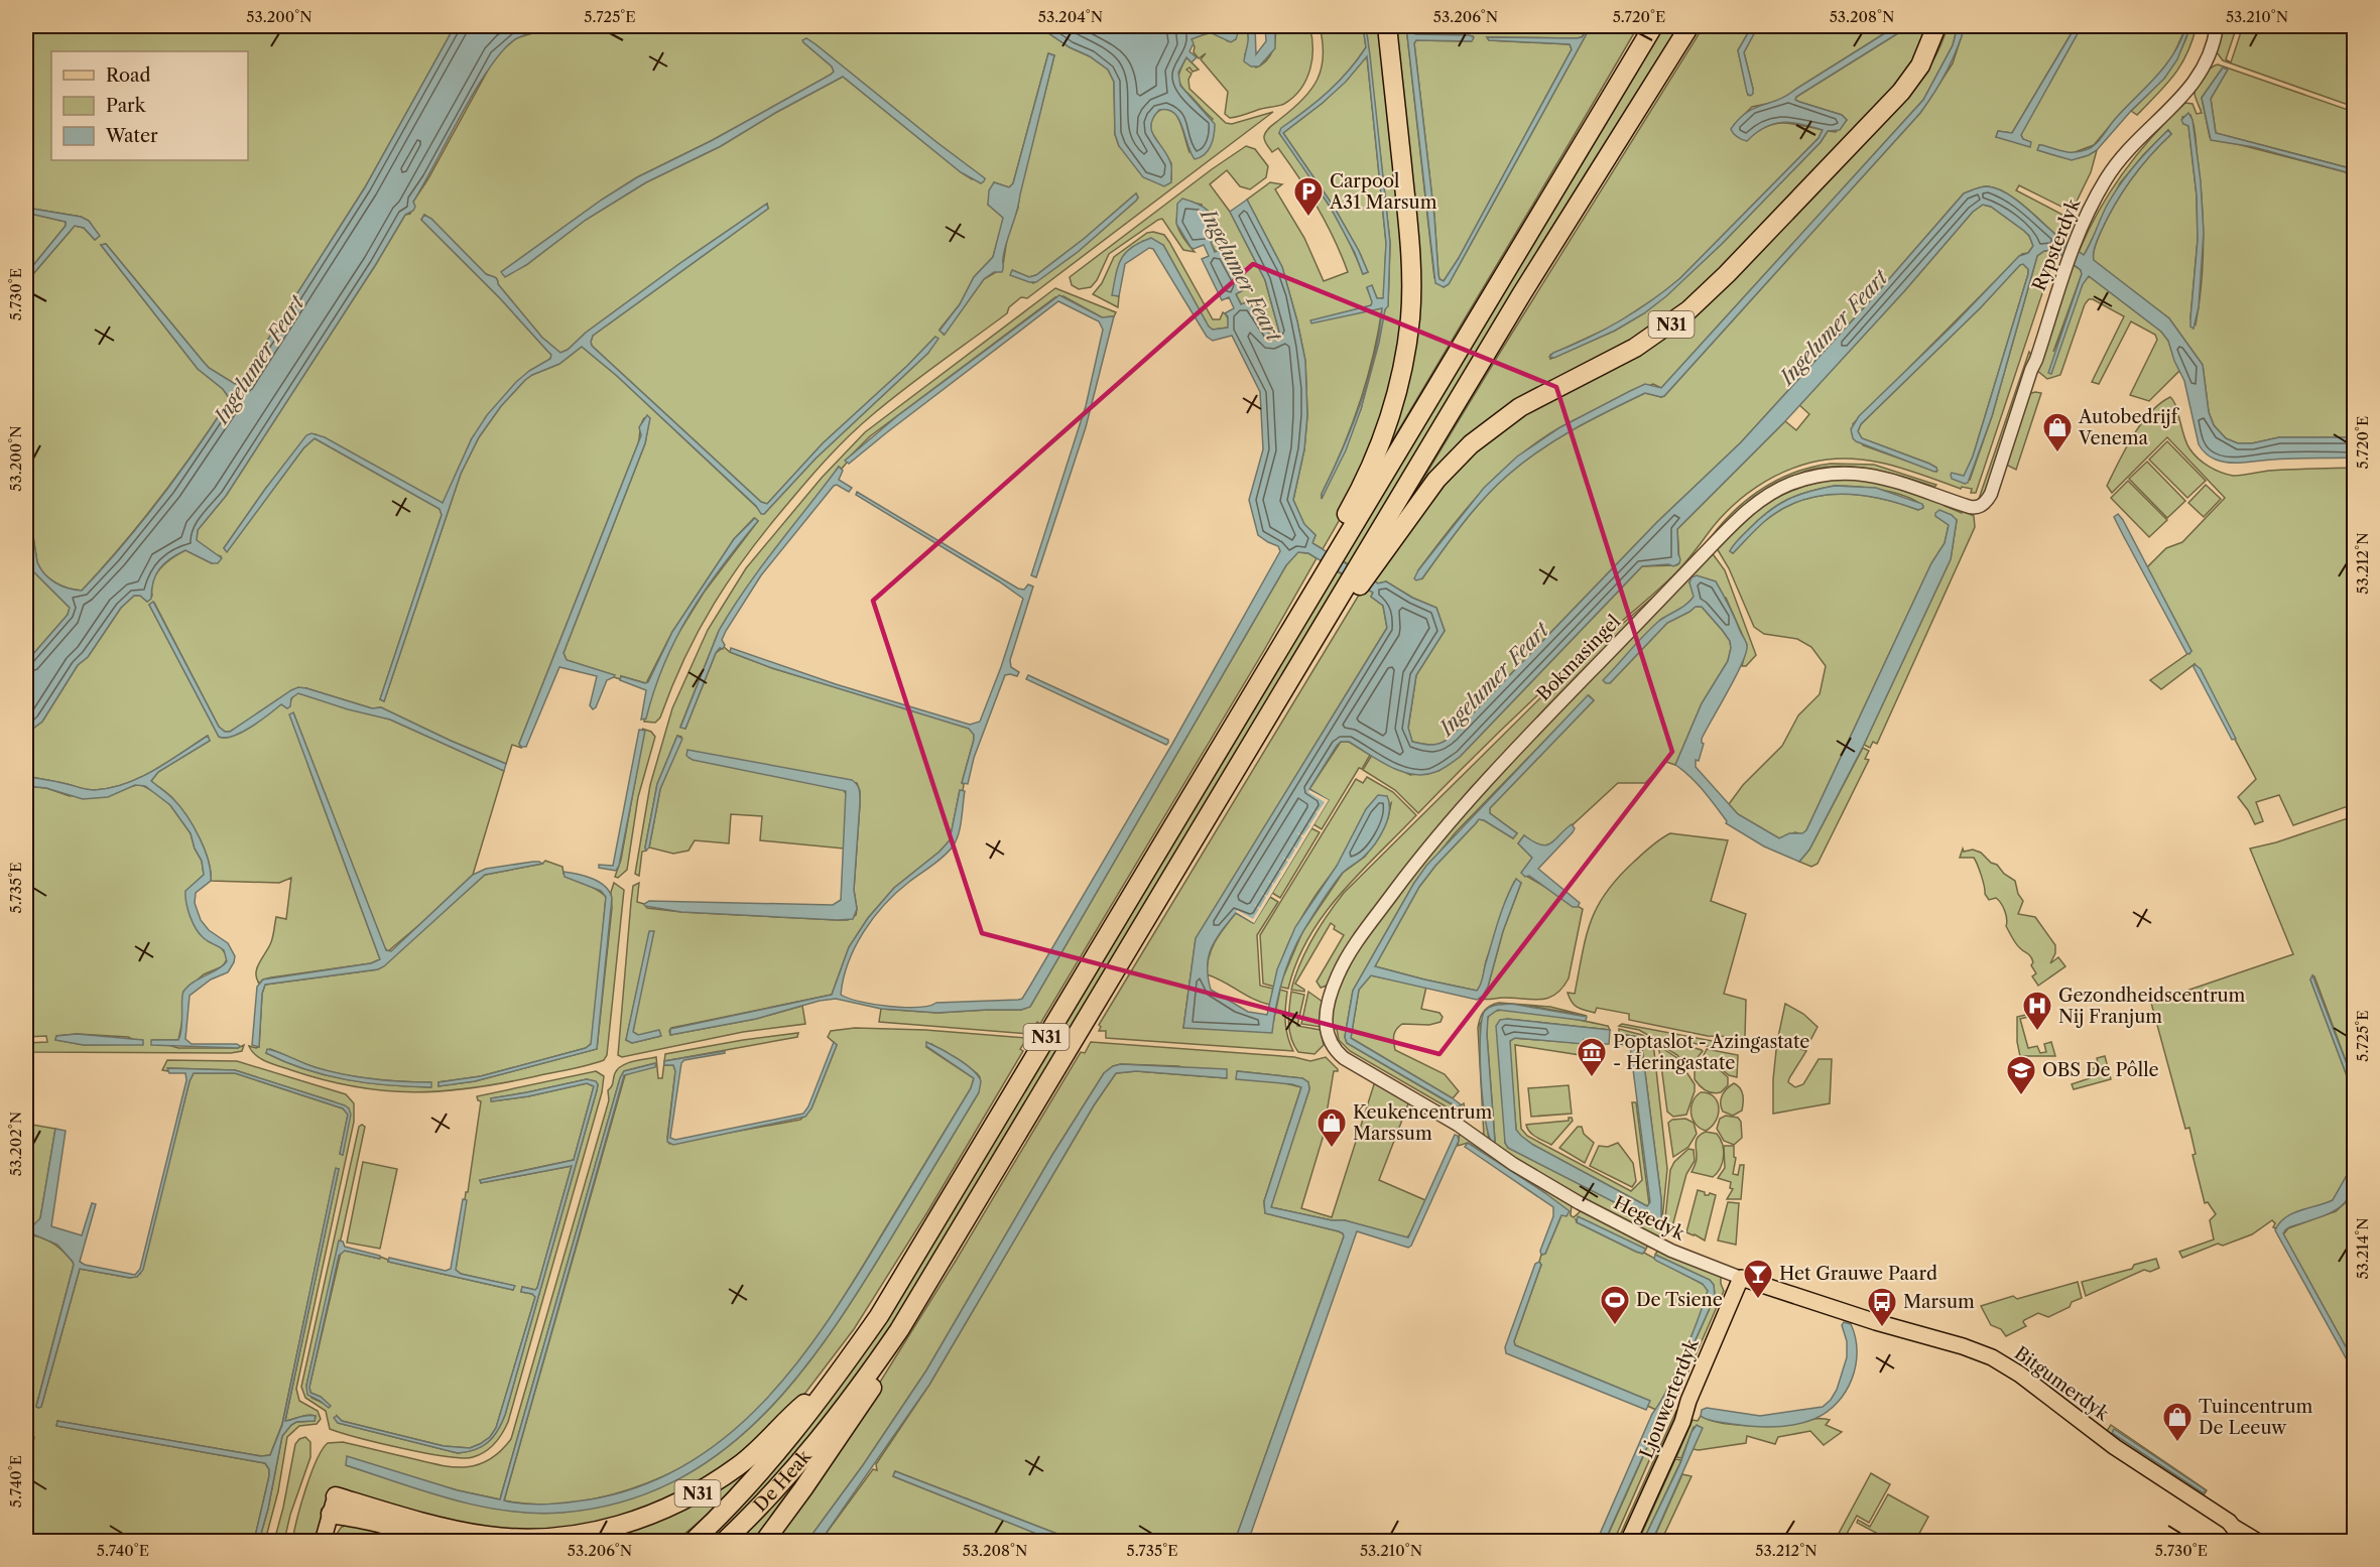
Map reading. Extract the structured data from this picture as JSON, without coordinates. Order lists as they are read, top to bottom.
{
  "streets": {
    "highway": ["N31", "De Heak"],
    "main road": ["Bitgumerdyk", "Ljouwerterdyk"],
    "street": ["Rypsterdyk", "Bokmasingel", "Hegedyk"]
  },
  "crossings": [
    ["Rypsterdyk", "Bokmasingel"],
    ["N31", "De Heak"],
    ["Bokmasingel", "Hegedyk"],
    ["Hegedyk", "Bitgumerdyk"],
    ["Hegedyk", "Ljouwerterdyk"],
    ["Bitgumerdyk", "Ljouwerterdyk"]
  ],
  "water": ["Ingelumer Feart"],
  "places": {
    "parking": ["Carpool A31 Marsum"],
    "shop": ["Autobedrijf Venema", "Keukencentrum Marssum", "Tuincentrum De Leeuw"],
    "hospital": ["Gezondheidscentrum Nij Franjum"],
    "museum": ["Poptaslot - Azingastate - Heringastate"],
    "school or university": ["OBS De Pôlle"],
    "bar": ["Het Grauwe Paard"],
    "sports": ["De Tsiene"],
    "bus stop": ["Marsum"]
  },
  "legend": ["Road", "Park", "Water"],
  "coordinates": [
    "53.200°N",
    "5.725°E",
    "53.204°N",
    "53.206°N",
    "5.720°E",
    "53.208°N",
    "53.210°N",
    "5.730°E",
    "53.212°N",
    "5.735°E",
    "53.202°N",
    "53.214°N",
    "5.740°E"
  ]
}
